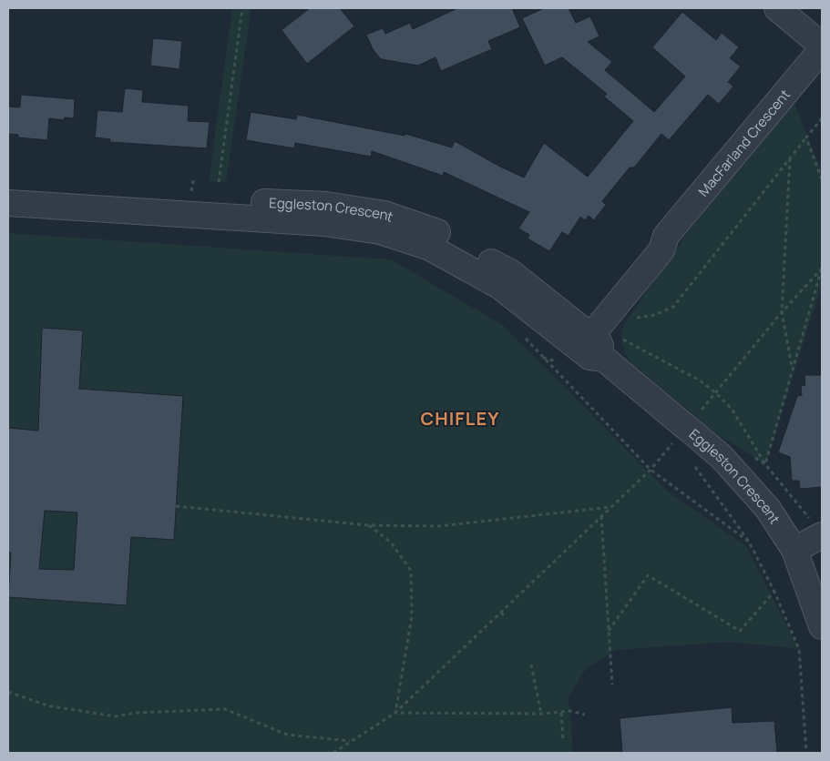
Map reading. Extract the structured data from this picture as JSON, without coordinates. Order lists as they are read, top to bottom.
{
  "streets": {
    "street": ["MacFarland Crescent", "Eggleston Crescent"]
  },
  "crossings": [
    ["MacFarland Crescent", "Eggleston Crescent"]
  ],
  "districts": ["CHIFLEY"]
}
